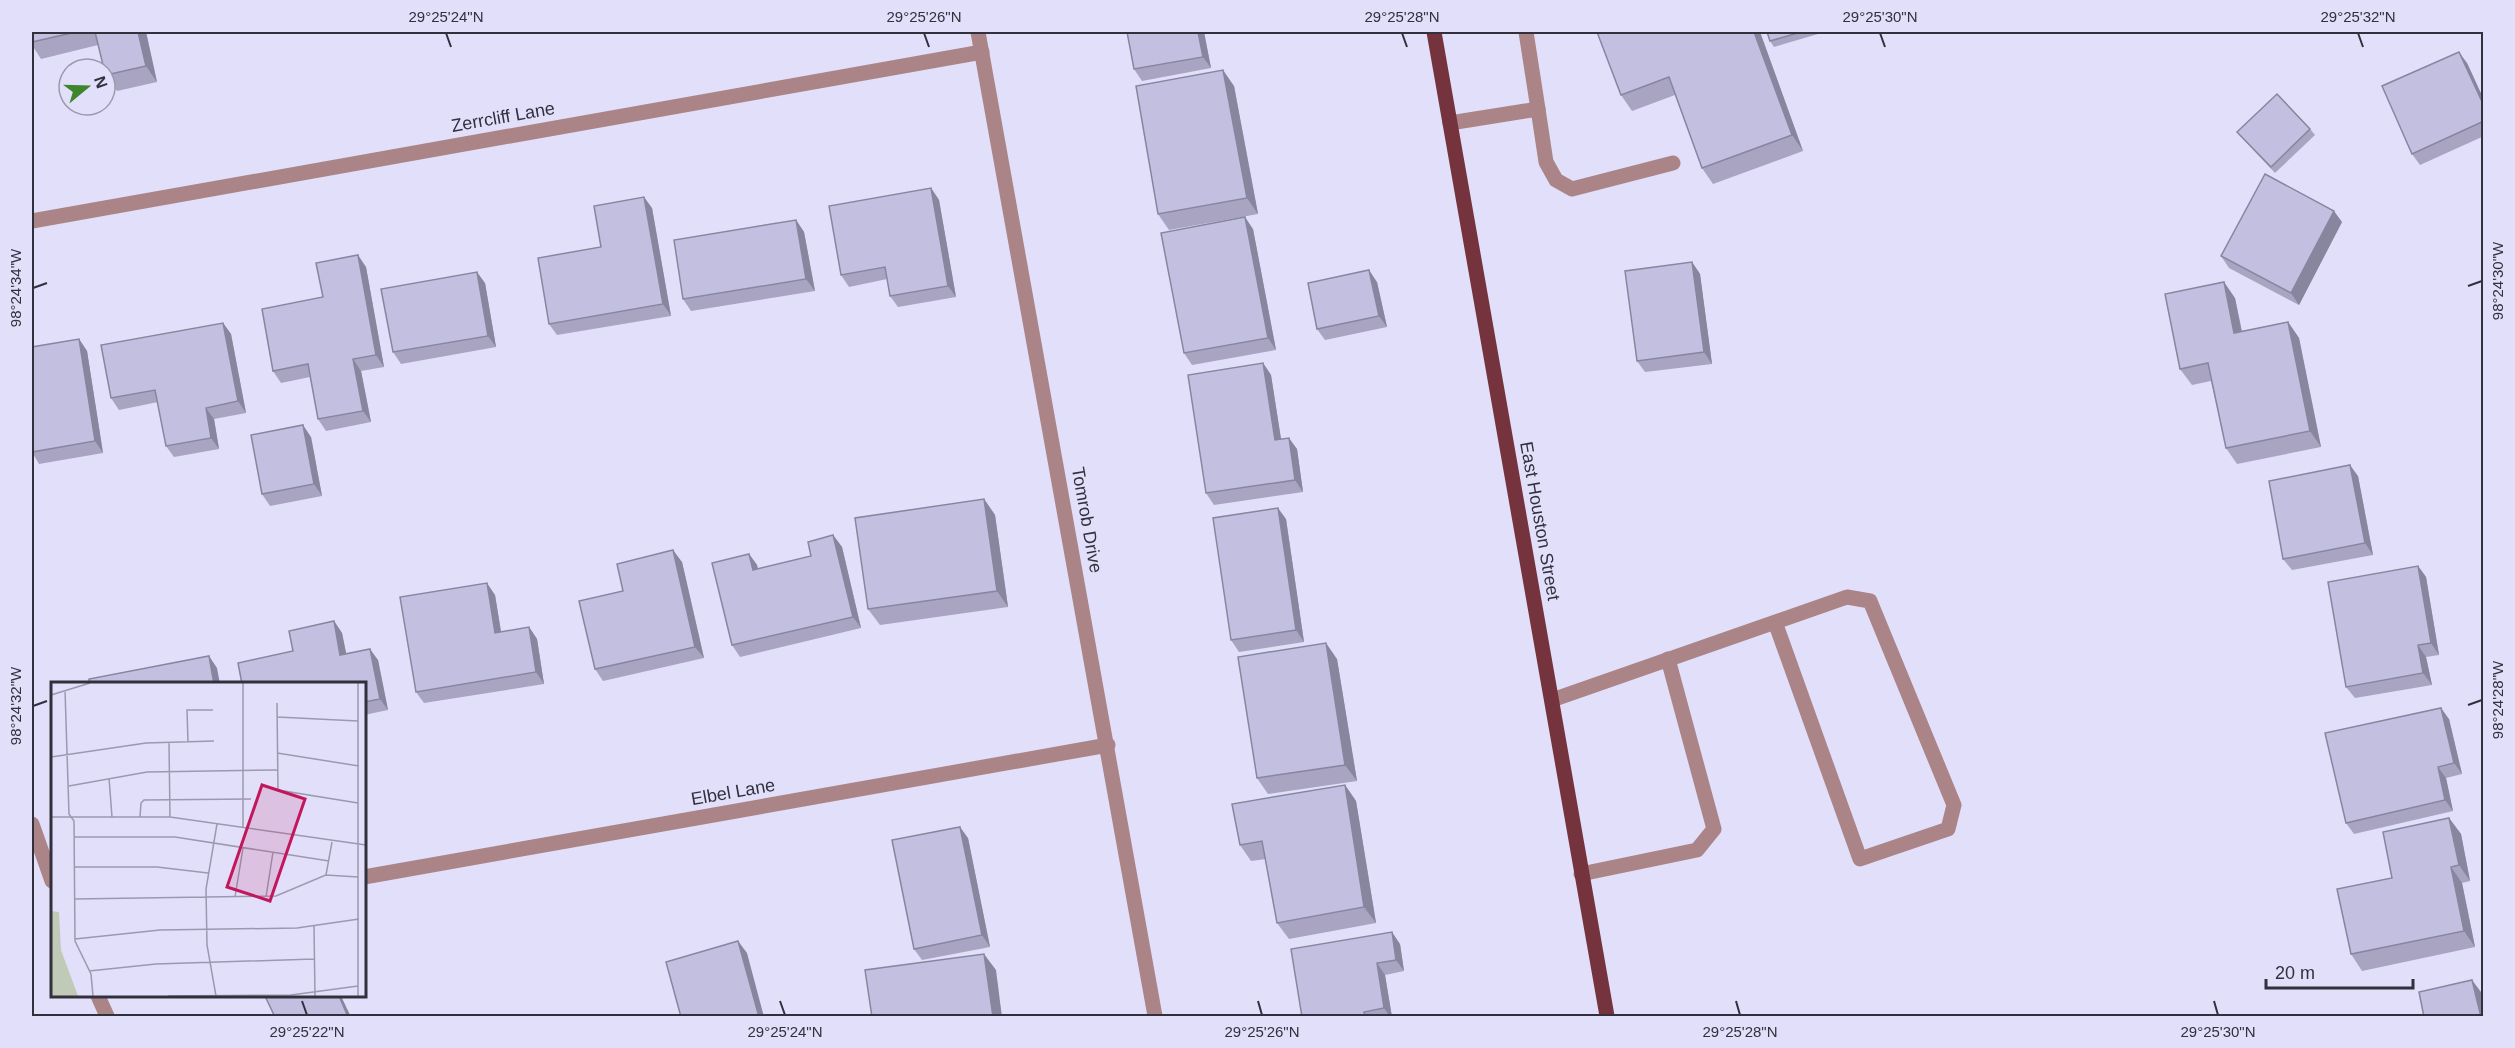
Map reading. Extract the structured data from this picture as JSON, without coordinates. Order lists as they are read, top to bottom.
{
  "streets": {
    "main road": ["East Houston Street"],
    "street": ["Zerrcliff Lane", "Tomrob Drive", "Elbel Lane"]
  },
  "crossings": [
    ["Zerrcliff Lane", "Tomrob Drive"],
    ["Tomrob Drive", "Elbel Lane"]
  ],
  "scale_bar": "20 m",
  "north": "right",
  "coordinates": [
    "29°25'24\"N",
    "29°25'26\"N",
    "29°25'28\"N",
    "29°25'30\"N",
    "29°25'32\"N",
    "98°24'30\"W",
    "98°24'34\"W",
    "98°24'28\"W",
    "98°24'32\"W",
    "29°25'22\"N"
  ]
}
